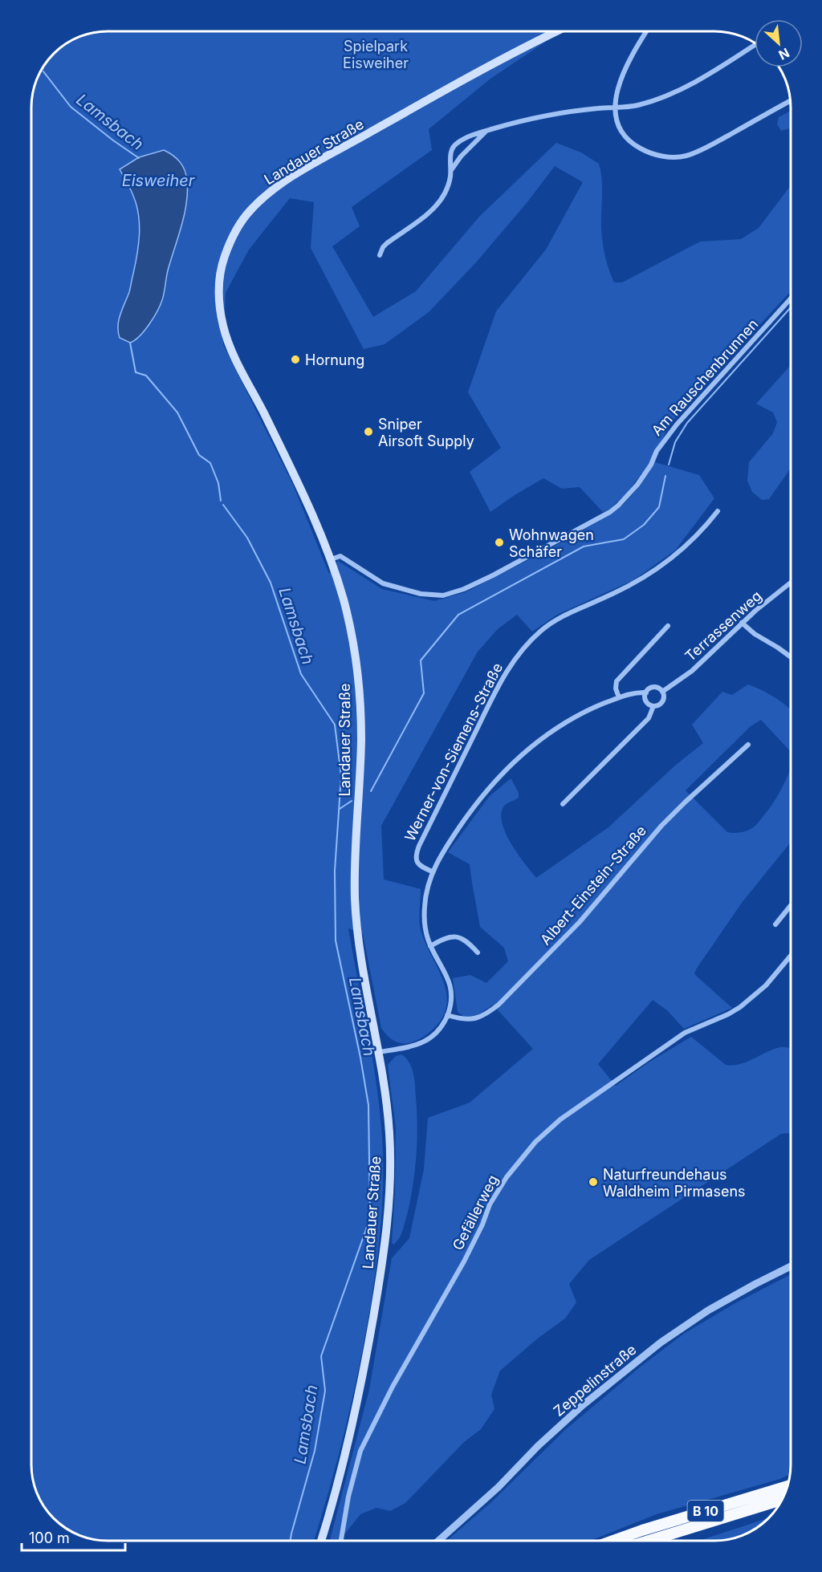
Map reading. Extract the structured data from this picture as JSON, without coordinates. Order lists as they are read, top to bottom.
{
  "streets": {
    "highway": ["B 10"],
    "main road": ["Landauer Straße"],
    "street": [
      "Am Rauschenbrunnen",
      "Terrassenweg",
      "Werner-von-Siemens-Straße",
      "Albert-Einstein-Straße",
      "Gefällerweg",
      "Zeppelinstraße"
    ]
  },
  "crossings": [
    ["Landauer Straße", "Am Rauschenbrunnen"]
  ],
  "water": ["Lamsbach", "Eisweiher"],
  "parks": ["Spielpark Eisweiher"],
  "places": [
    "Hornung",
    "Sniper Airsoft Supply",
    "Wohnwagen Schäfer",
    "Naturfreundehaus Waldheim Pirmasens"
  ],
  "scale_bar": "100 m",
  "north": "bottom right"
}
